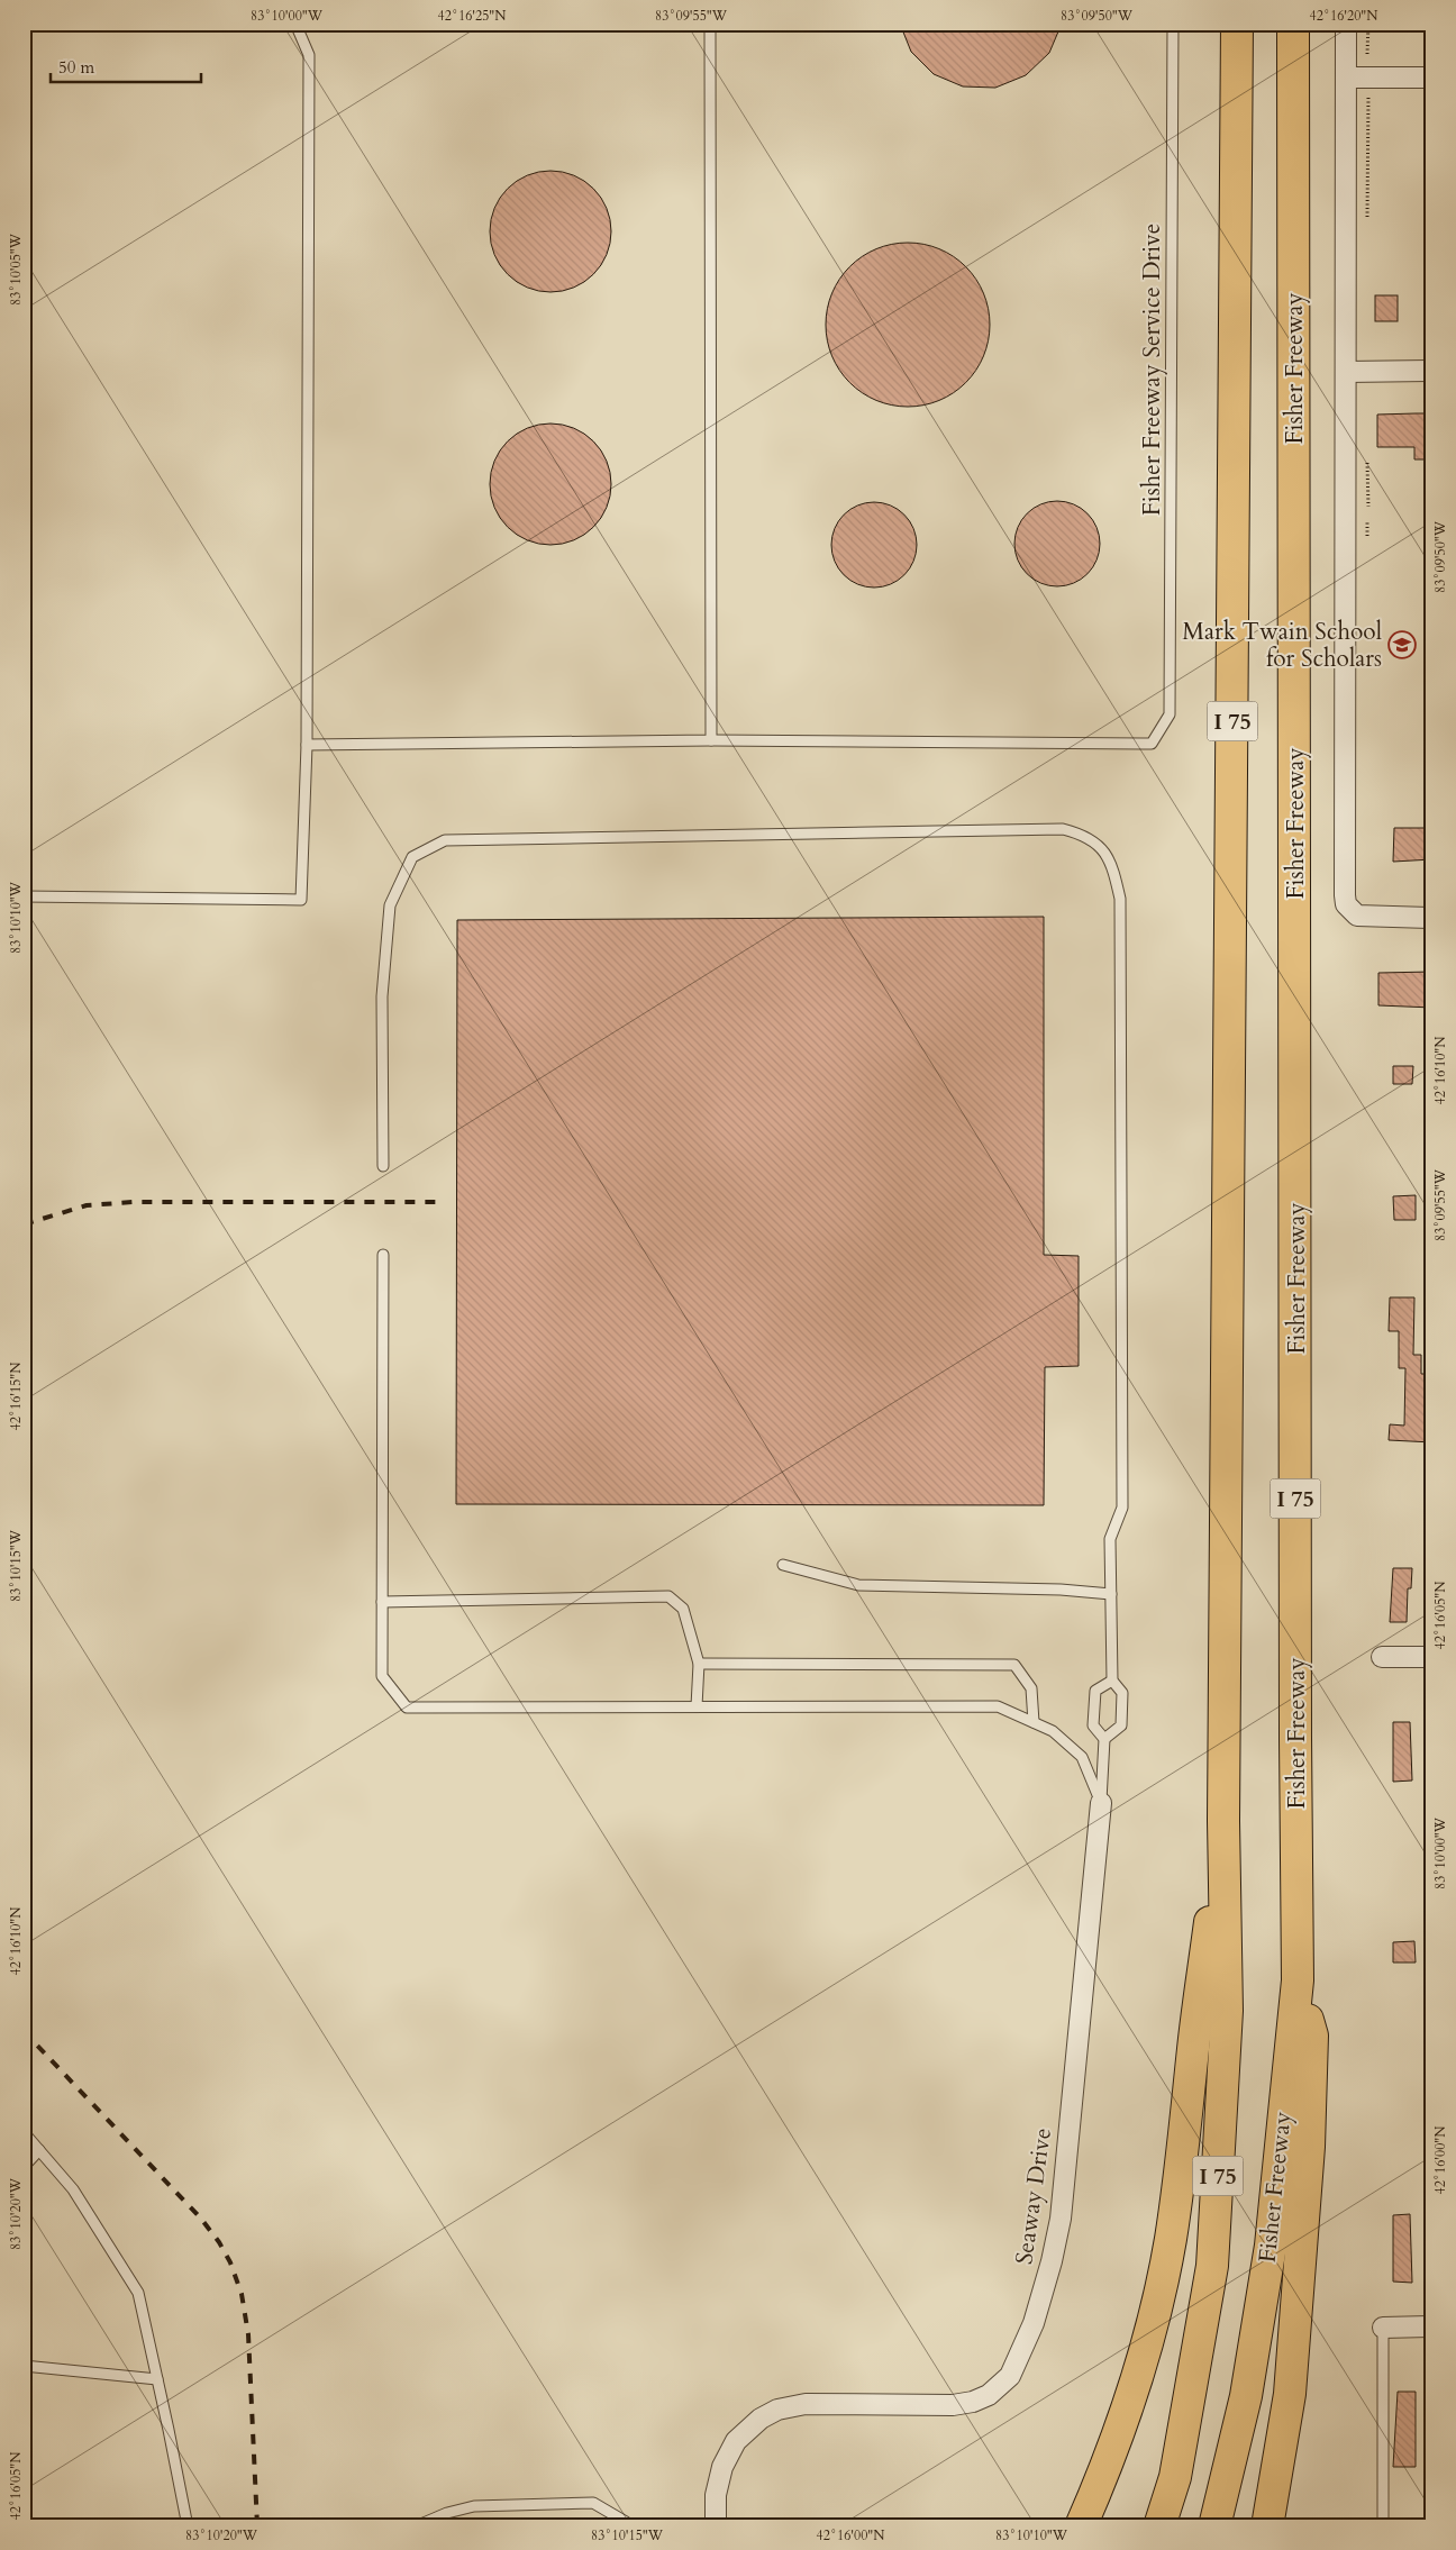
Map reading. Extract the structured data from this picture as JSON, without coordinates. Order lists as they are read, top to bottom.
{
  "streets": {
    "highway": ["Fisher Freeway", "I 75"],
    "street": ["Seaway Drive"],
    "lane": ["Fisher Freeway Service Drive"]
  },
  "places": {
    "school or university": ["Mark Twain School for Scholars"]
  },
  "scale_bar": "50 m",
  "coordinates": [
    "83°10'00\"W",
    "42°16'25\"N",
    "83°09'55\"W",
    "83°09'50\"W",
    "42°16'20\"N",
    "83°10'05\"W",
    "83°10'10\"W",
    "42°16'10\"N",
    "42°16'15\"N",
    "83°10'15\"W",
    "42°16'05\"N",
    "42°16'00\"N",
    "83°10'20\"W"
  ]
}
